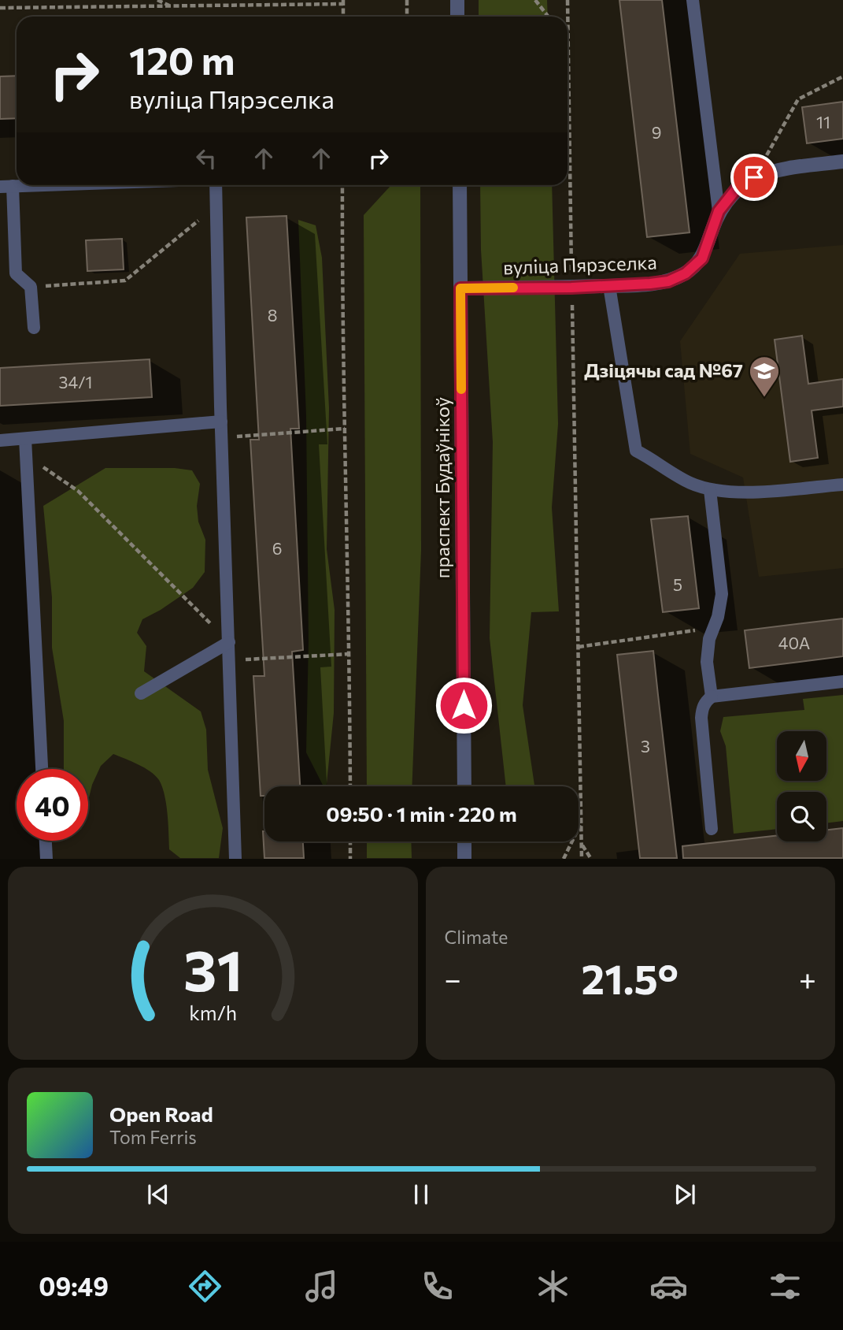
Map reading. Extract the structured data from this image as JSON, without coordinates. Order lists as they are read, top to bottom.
{
  "streets": {
    "street": ["вуліца Пярэселка", "праспект Будаўнікоў"]
  },
  "crossings": [
    ["вуліца Пярэселка", "праспект Будаўнікоў"]
  ],
  "places": {
    "school or university": ["Дзіцячы сад №67"]
  },
  "house_numbers": [
    "11",
    "9",
    "8",
    "34/1",
    "6",
    "5",
    "40А",
    "3"
  ],
  "north": "bottom",
  "page": {
    "turn": ["120 m", "вуліца Пярэселка"],
    "limit": "40",
    "trip": "09:50 · 1 min · 220 m",
    "tile": "Climate",
    "heat": ["−", "21.5°", "+"],
    "song": ["Open Road", "Tom Ferris"],
    "tabs": "09:49",
    "gauge": ["31", "km/h"]
  }
}
